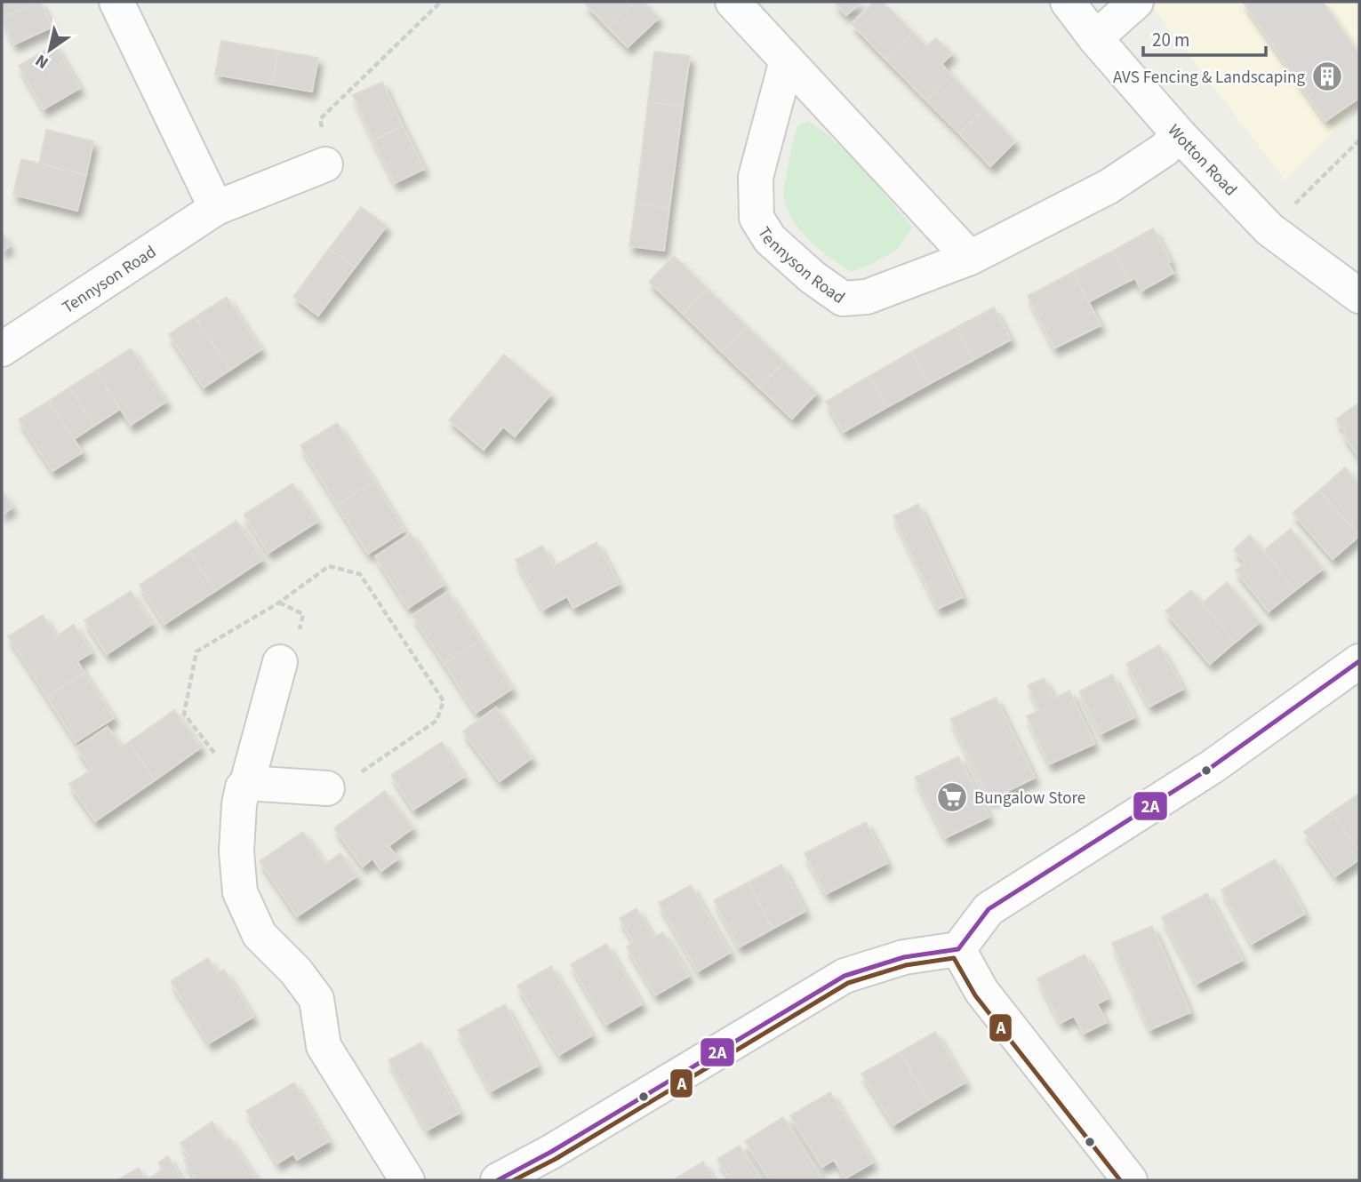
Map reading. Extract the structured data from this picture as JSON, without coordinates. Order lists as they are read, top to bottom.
{
  "streets": {
    "street": ["Wotton Road", "Tennyson Road"]
  },
  "crossings": [
    ["Wotton Road", "Tennyson Road"]
  ],
  "places": {
    "building": ["AVS Fencing & Landscaping"],
    "supermarket": ["Bungalow Store"]
  },
  "lines": ["transit line 2A", "transit line A"],
  "scale_bar": "20 m",
  "north": "bottom left"
}
